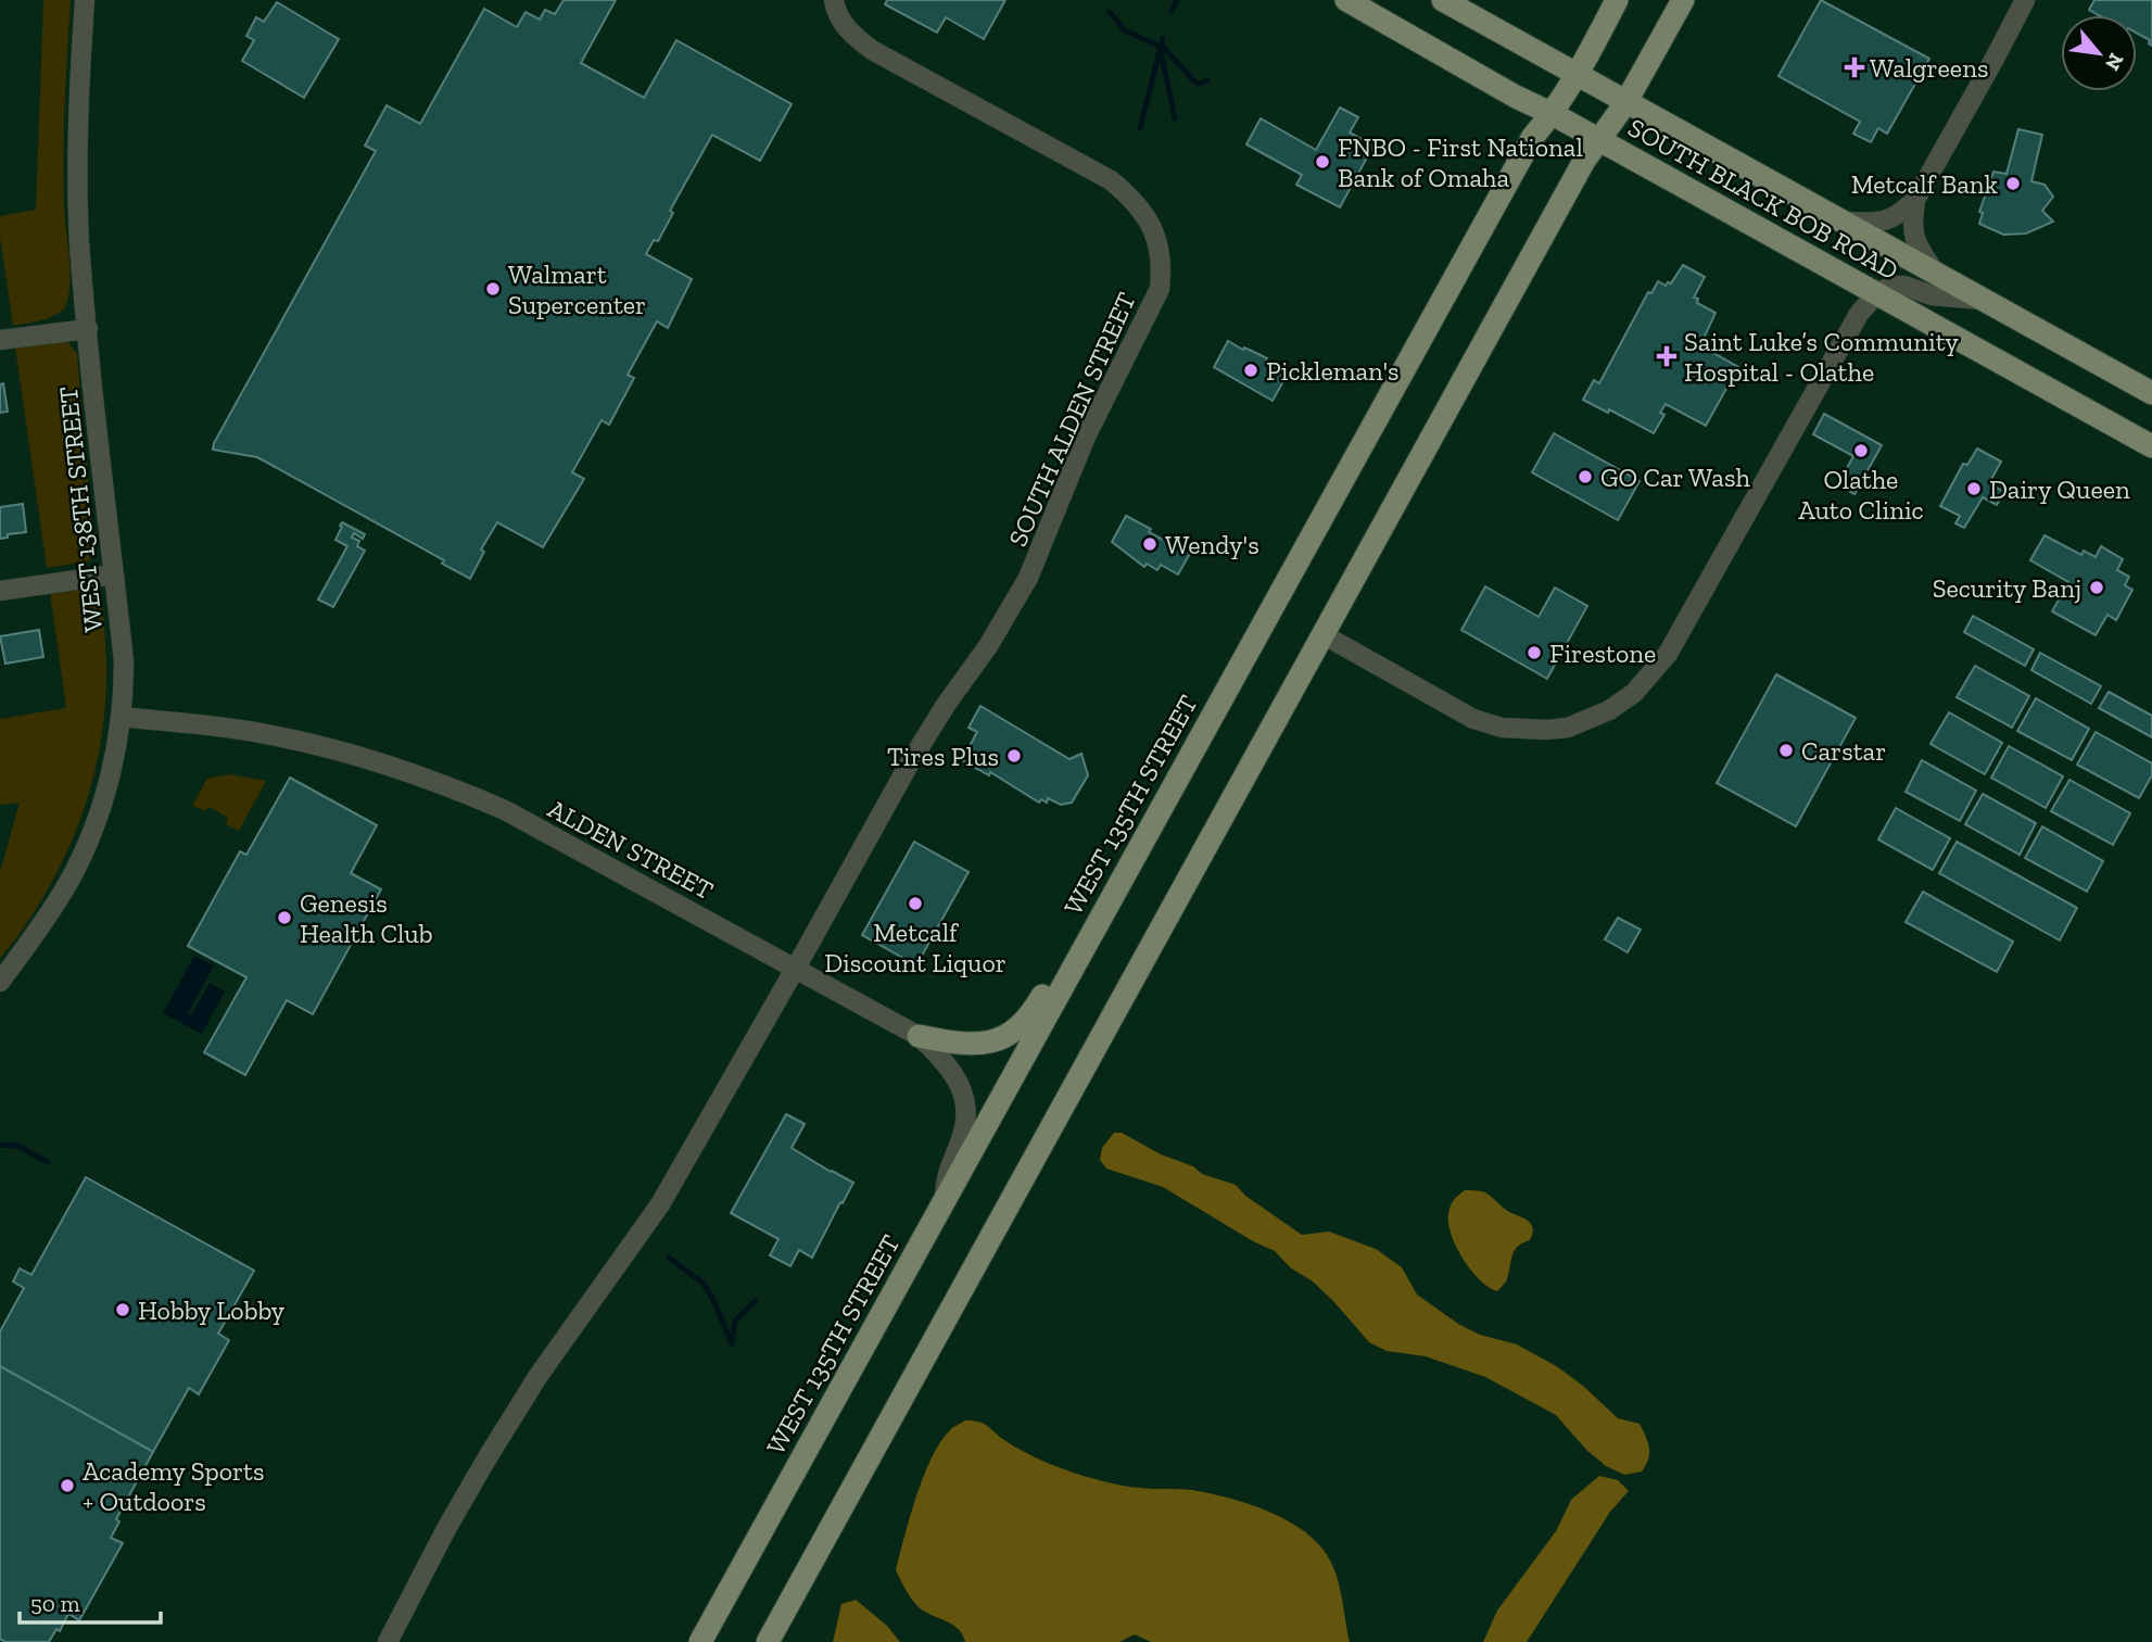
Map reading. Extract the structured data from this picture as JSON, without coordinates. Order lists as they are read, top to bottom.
{
  "streets": {
    "main road": ["SOUTH BLACK BOB ROAD", "WEST 135TH STREET"],
    "street": ["SOUTH ALDEN STREET", "WEST 138TH STREET", "ALDEN STREET"]
  },
  "crossings": [
    ["SOUTH BLACK BOB ROAD", "WEST 135TH STREET"],
    ["SOUTH ALDEN STREET", "ALDEN STREET"],
    ["WEST 138TH STREET", "ALDEN STREET"],
    ["WEST 135TH STREET", "ALDEN STREET"]
  ],
  "places": {
    "health": ["Walgreens", "Saint Luke’s Community Hospital - Olathe"],
    "other": [
      "FNBO - First National Bank of Omaha",
      "Metcalf Bank",
      "Walmart Supercenter",
      "Pickleman's",
      "Olathe Auto Clinic",
      "GO Car Wash",
      "Dairy Queen",
      "Wendy's",
      "Security Banj",
      "Firestone",
      "Carstar",
      "Tires Plus",
      "Metcalf Discount Liquor",
      "Genesis Health Club",
      "Hobby Lobby",
      "Academy Sports + Outdoors"
    ]
  },
  "scale_bar": "50 m",
  "north": "bottom right"
}
